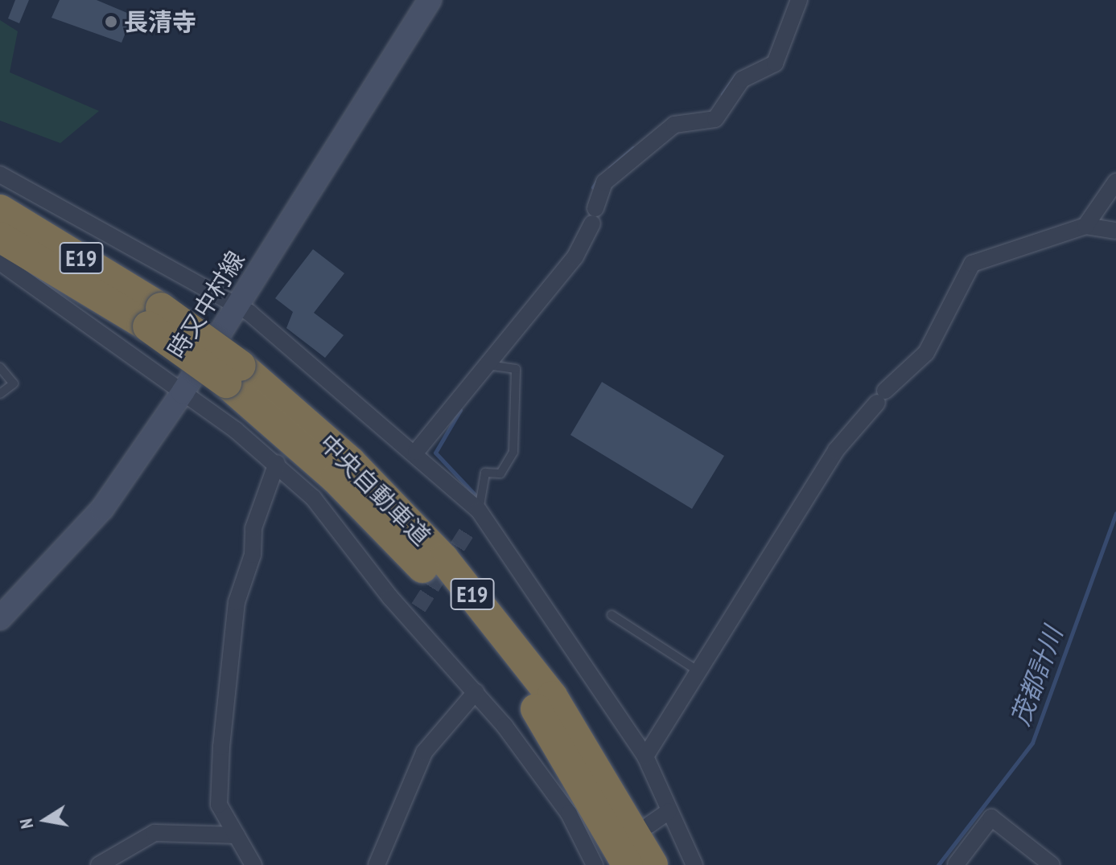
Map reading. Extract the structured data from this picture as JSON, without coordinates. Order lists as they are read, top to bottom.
{
  "streets": {
    "highway": ["E19", "中央自動車道"],
    "main road": ["時又中村線"]
  },
  "water": ["茂都計川"],
  "places": ["長清寺"],
  "north": "left"
}
